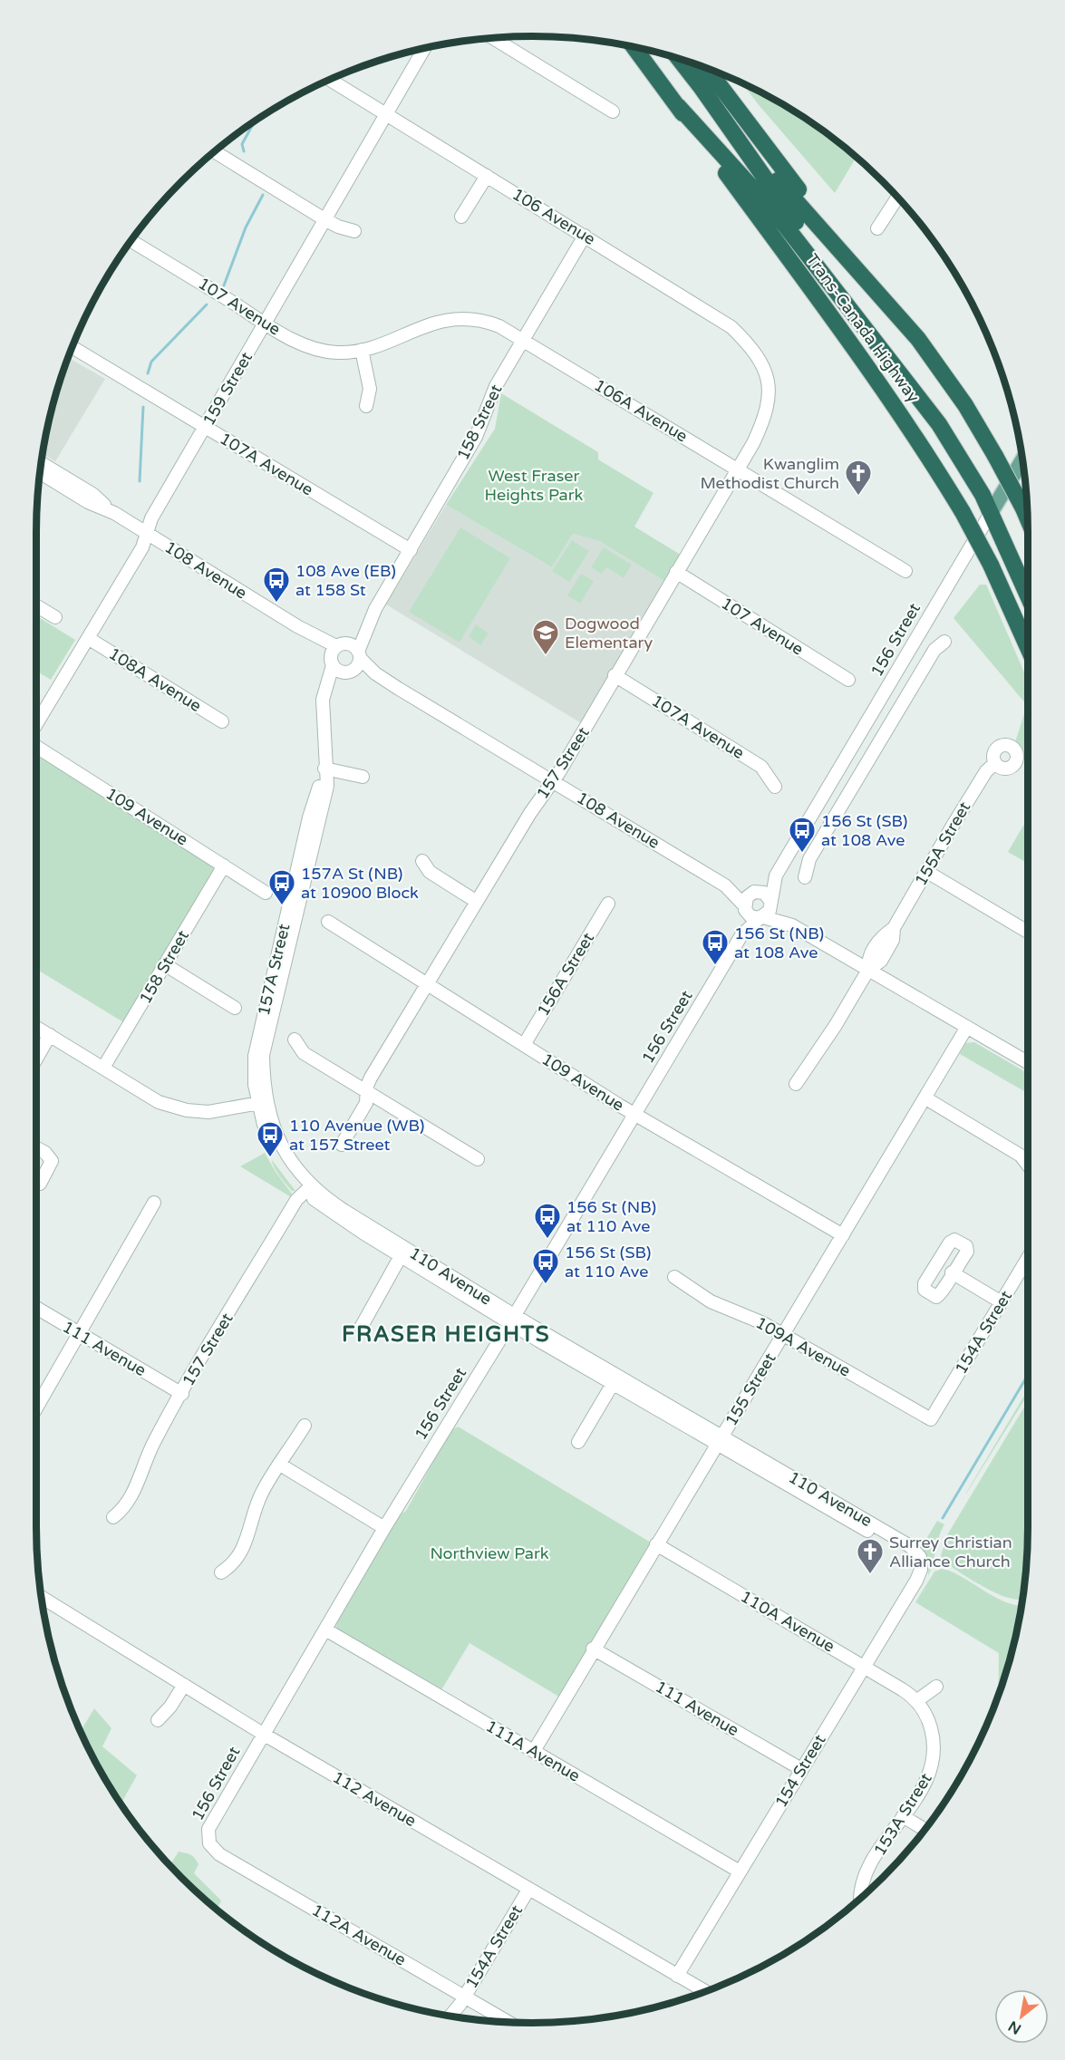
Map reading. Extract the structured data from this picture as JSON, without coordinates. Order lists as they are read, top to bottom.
{
  "streets": {
    "highway": ["Trans-Canada Highway"],
    "main road": ["156 Street"],
    "street": [
      "106 Avenue",
      "107 Avenue",
      "159 Street",
      "106A Avenue",
      "158 Street",
      "107A Avenue",
      "108 Avenue",
      "108A Avenue",
      "157 Street",
      "109 Avenue",
      "155A Street",
      "157A Street",
      "156A Street",
      "110 Avenue",
      "154A Street",
      "109A Avenue",
      "111 Avenue",
      "155 Street",
      "110A Avenue",
      "111A Avenue",
      "154 Street",
      "112 Avenue",
      "153A Street",
      "112A Avenue"
    ]
  },
  "crossings": [
    ["106 Avenue", "159 Street"],
    ["106 Avenue", "158 Street"],
    ["106 Avenue", "157 Street"],
    ["107 Avenue", "159 Street"],
    ["107 Avenue", "106A Avenue"],
    ["107 Avenue", "157 Street"],
    ["159 Street", "107A Avenue"],
    ["159 Street", "108 Avenue"],
    ["159 Street", "108A Avenue"],
    ["106A Avenue", "158 Street"],
    ["106A Avenue", "157 Street"],
    ["158 Street", "107A Avenue"],
    ["158 Street", "108 Avenue"],
    ["158 Street", "109 Avenue"],
    ["158 Street", "157A Street"],
    ["107A Avenue", "157 Street"],
    ["108 Avenue", "156 Street"],
    ["108 Avenue", "157 Street"],
    ["108 Avenue", "157A Street"],
    ["156 Street", "109 Avenue"],
    ["156 Street", "110 Avenue"],
    ["156 Street", "111A Avenue"],
    ["156 Street", "112 Avenue"],
    ["156 Street", "112A Avenue"],
    ["157 Street", "109 Avenue"],
    ["157 Street", "110 Avenue"],
    ["157 Street", "111 Avenue"],
    ["109 Avenue", "156A Street"],
    ["109 Avenue", "155 Street"],
    ["157A Street", "110 Avenue"],
    ["110 Avenue", "155 Street"],
    ["110 Avenue", "154 Street"],
    ["154A Street", "109A Avenue"],
    ["154A Street", "112 Avenue"],
    ["154A Street", "112A Avenue"],
    ["109A Avenue", "155 Street"],
    ["111 Avenue", "155 Street"],
    ["111 Avenue", "154 Street"],
    ["155 Street", "110A Avenue"],
    ["155 Street", "111A Avenue"],
    ["110A Avenue", "154 Street"],
    ["110A Avenue", "153A Street"],
    ["111A Avenue", "154 Street"],
    ["154 Street", "112 Avenue"]
  ],
  "districts": ["FRASER HEIGHTS"],
  "parks": ["West Fraser Heights Park", "Northview Park"],
  "places": {
    "church": ["Kwanglim Methodist Church", "Surrey Christian Alliance Church"],
    "bus stop": [
      "108 Ave (EB) at 158 St",
      "156 St (SB) at 108 Ave",
      "157A St (NB) at 10900 Block",
      "156 St (NB) at 108 Ave",
      "110 Avenue (WB) at 157 Street",
      "156 St (NB) at 110 Ave",
      "156 St (SB) at 110 Ave"
    ],
    "school or university": ["Dogwood Elementary"]
  },
  "north": "bottom left"
}
